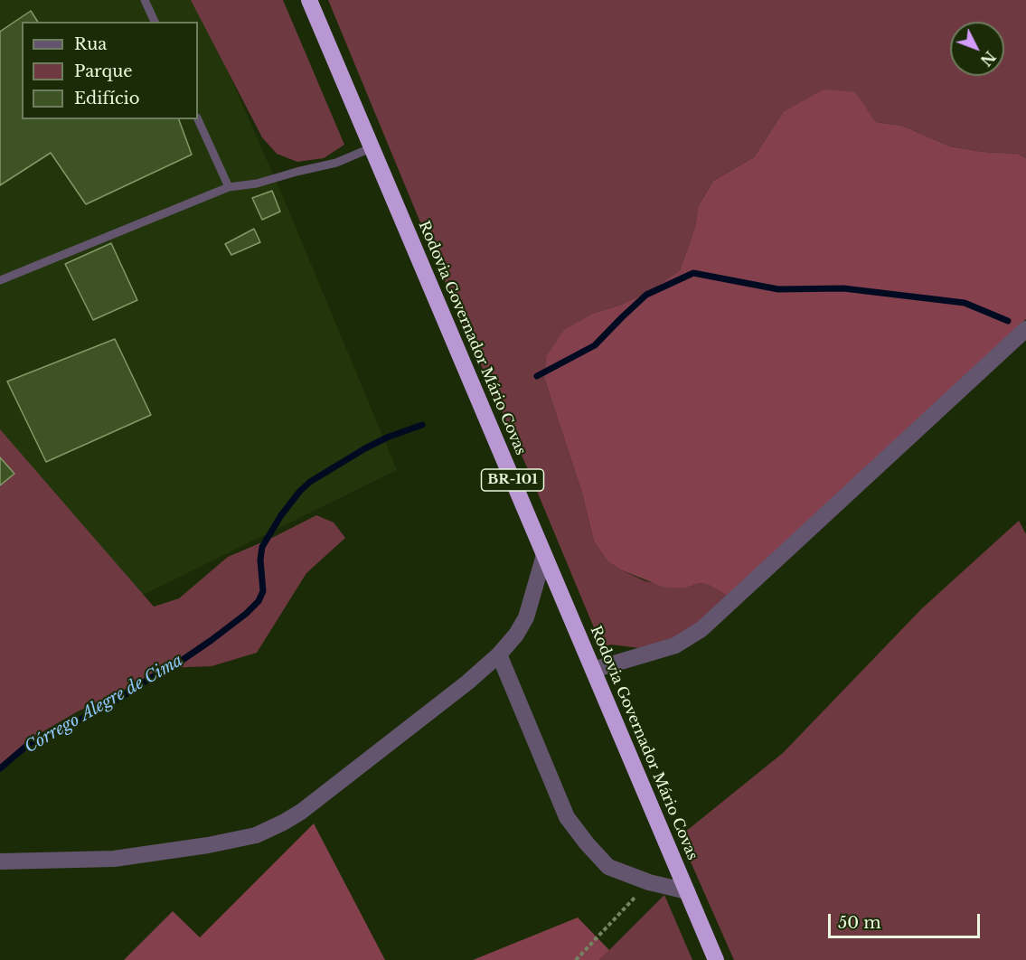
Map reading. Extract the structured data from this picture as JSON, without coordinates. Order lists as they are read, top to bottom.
{
  "streets": {
    "highway": ["Rodovia Governador Mário Covas", "BR-101"]
  },
  "water": ["Córrego Alegre de Cima"],
  "legend": ["Rua", "Parque", "Edifício"],
  "scale_bar": "50 m",
  "north": "bottom right"
}
